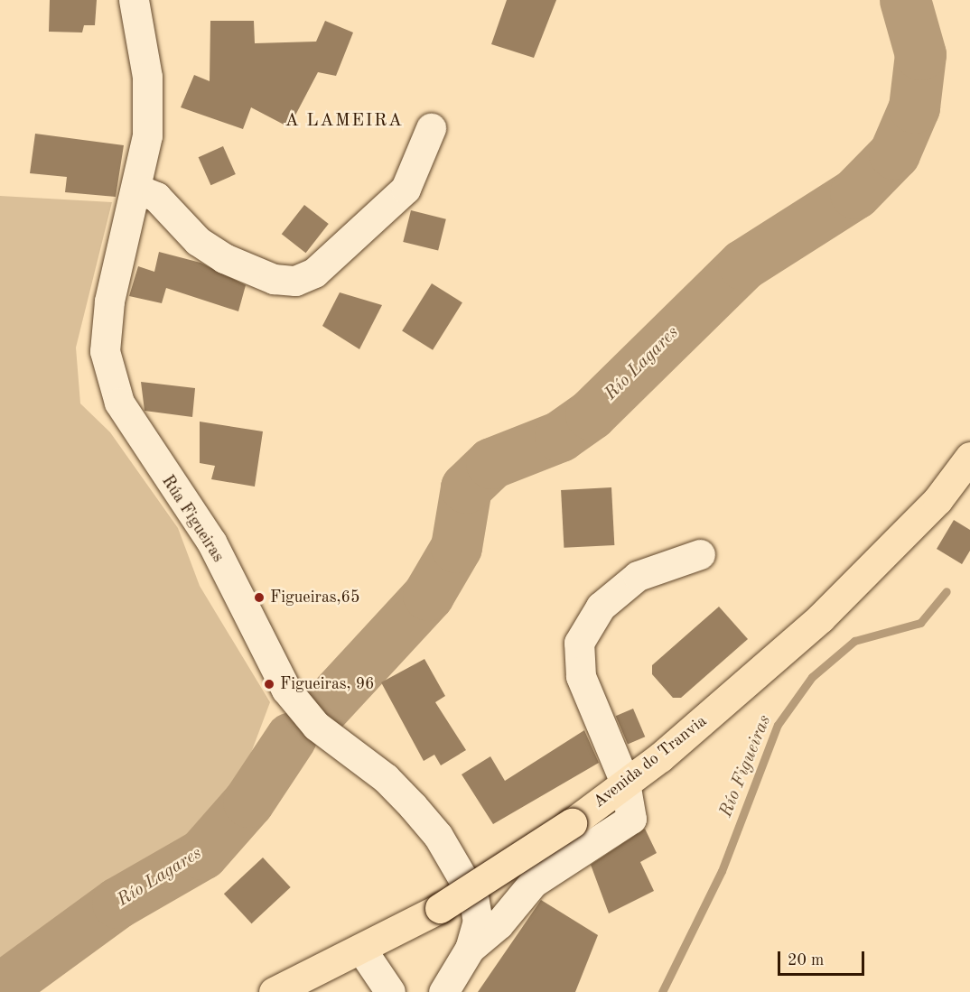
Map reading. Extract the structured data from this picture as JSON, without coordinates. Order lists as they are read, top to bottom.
{
  "streets": {
    "main road": ["Avenida do Tranvia"],
    "street": ["Rúa Figueiras"]
  },
  "districts": ["A LAMEIRA"],
  "water": ["Río Lagares", "Río Figueiras"],
  "places": ["Figueiras,65", "Figueiras, 96"],
  "scale_bar": "20 m"
}
